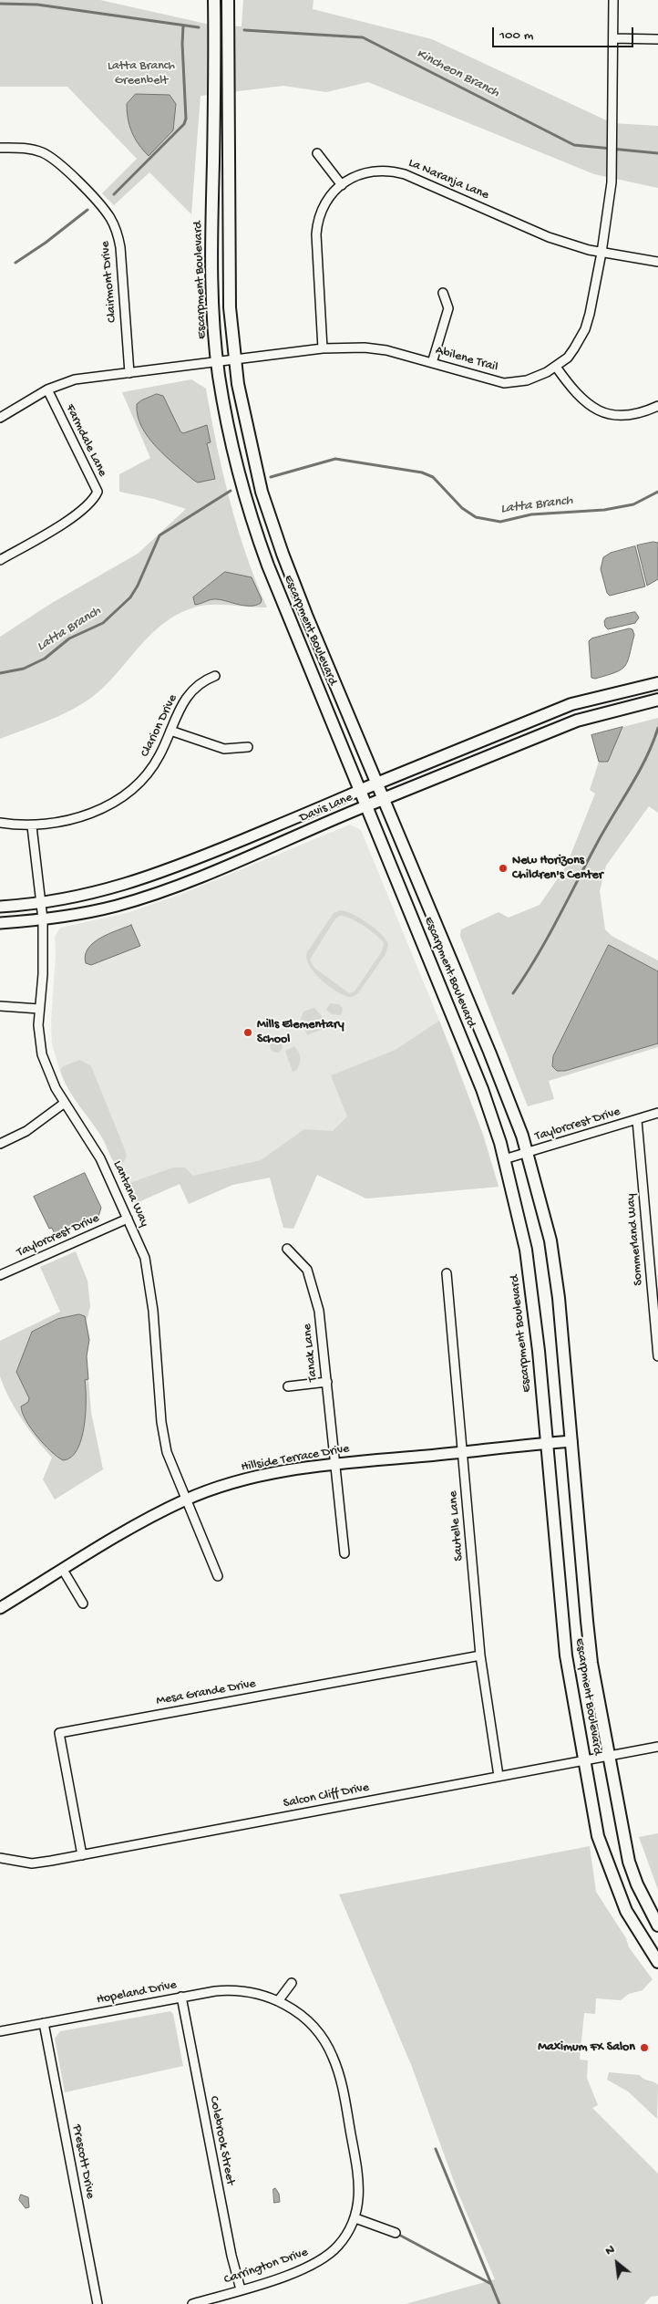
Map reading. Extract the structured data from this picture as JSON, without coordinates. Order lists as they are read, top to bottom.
{
  "streets": {
    "main road": ["Escarpment Boulevard", "Davis Lane"],
    "street": [
      "La Naranja Lane",
      "Clairmont Drive",
      "Abilene Trail",
      "Farmdale Lane",
      "Clarion Drive",
      "Taylorcrest Drive",
      "Lantana Way",
      "Sommerland Way",
      "Tanak Lane",
      "Hillside Terrace Drive",
      "Sautelle Lane",
      "Mesa Grande Drive",
      "Salcon Cliff Drive",
      "Hopeland Drive",
      "Colebrook Street",
      "Prescott Drive",
      "Carrington Drive"
    ]
  },
  "crossings": [
    ["La Naranja Lane", "Abilene Trail"],
    ["Escarpment Boulevard", "Abilene Trail"],
    ["Escarpment Boulevard", "Davis Lane"],
    ["Escarpment Boulevard", "Taylorcrest Drive"],
    ["Escarpment Boulevard", "Hillside Terrace Drive"],
    ["Escarpment Boulevard", "Salcon Cliff Drive"],
    ["Clairmont Drive", "Abilene Trail"],
    ["Abilene Trail", "Farmdale Lane"],
    ["Clarion Drive", "Lantana Way"],
    ["Davis Lane", "Lantana Way"],
    ["Taylorcrest Drive", "Lantana Way"],
    ["Taylorcrest Drive", "Sommerland Way"],
    ["Lantana Way", "Hillside Terrace Drive"],
    ["Tanak Lane", "Hillside Terrace Drive"],
    ["Hillside Terrace Drive", "Sautelle Lane"],
    ["Sautelle Lane", "Mesa Grande Drive"],
    ["Sautelle Lane", "Salcon Cliff Drive"],
    ["Mesa Grande Drive", "Salcon Cliff Drive"],
    ["Hopeland Drive", "Colebrook Street"],
    ["Hopeland Drive", "Prescott Drive"],
    ["Hopeland Drive", "Carrington Drive"],
    ["Colebrook Street", "Carrington Drive"]
  ],
  "water": ["Kincheon Branch", "Latta Branch"],
  "parks": ["Latta Branch Greenbelt"],
  "places": ["New Horizons Children's Center", "Mills Elementary School", "Maximum FX Salon"],
  "scale_bar": "100 m",
  "north": "top left"
}
